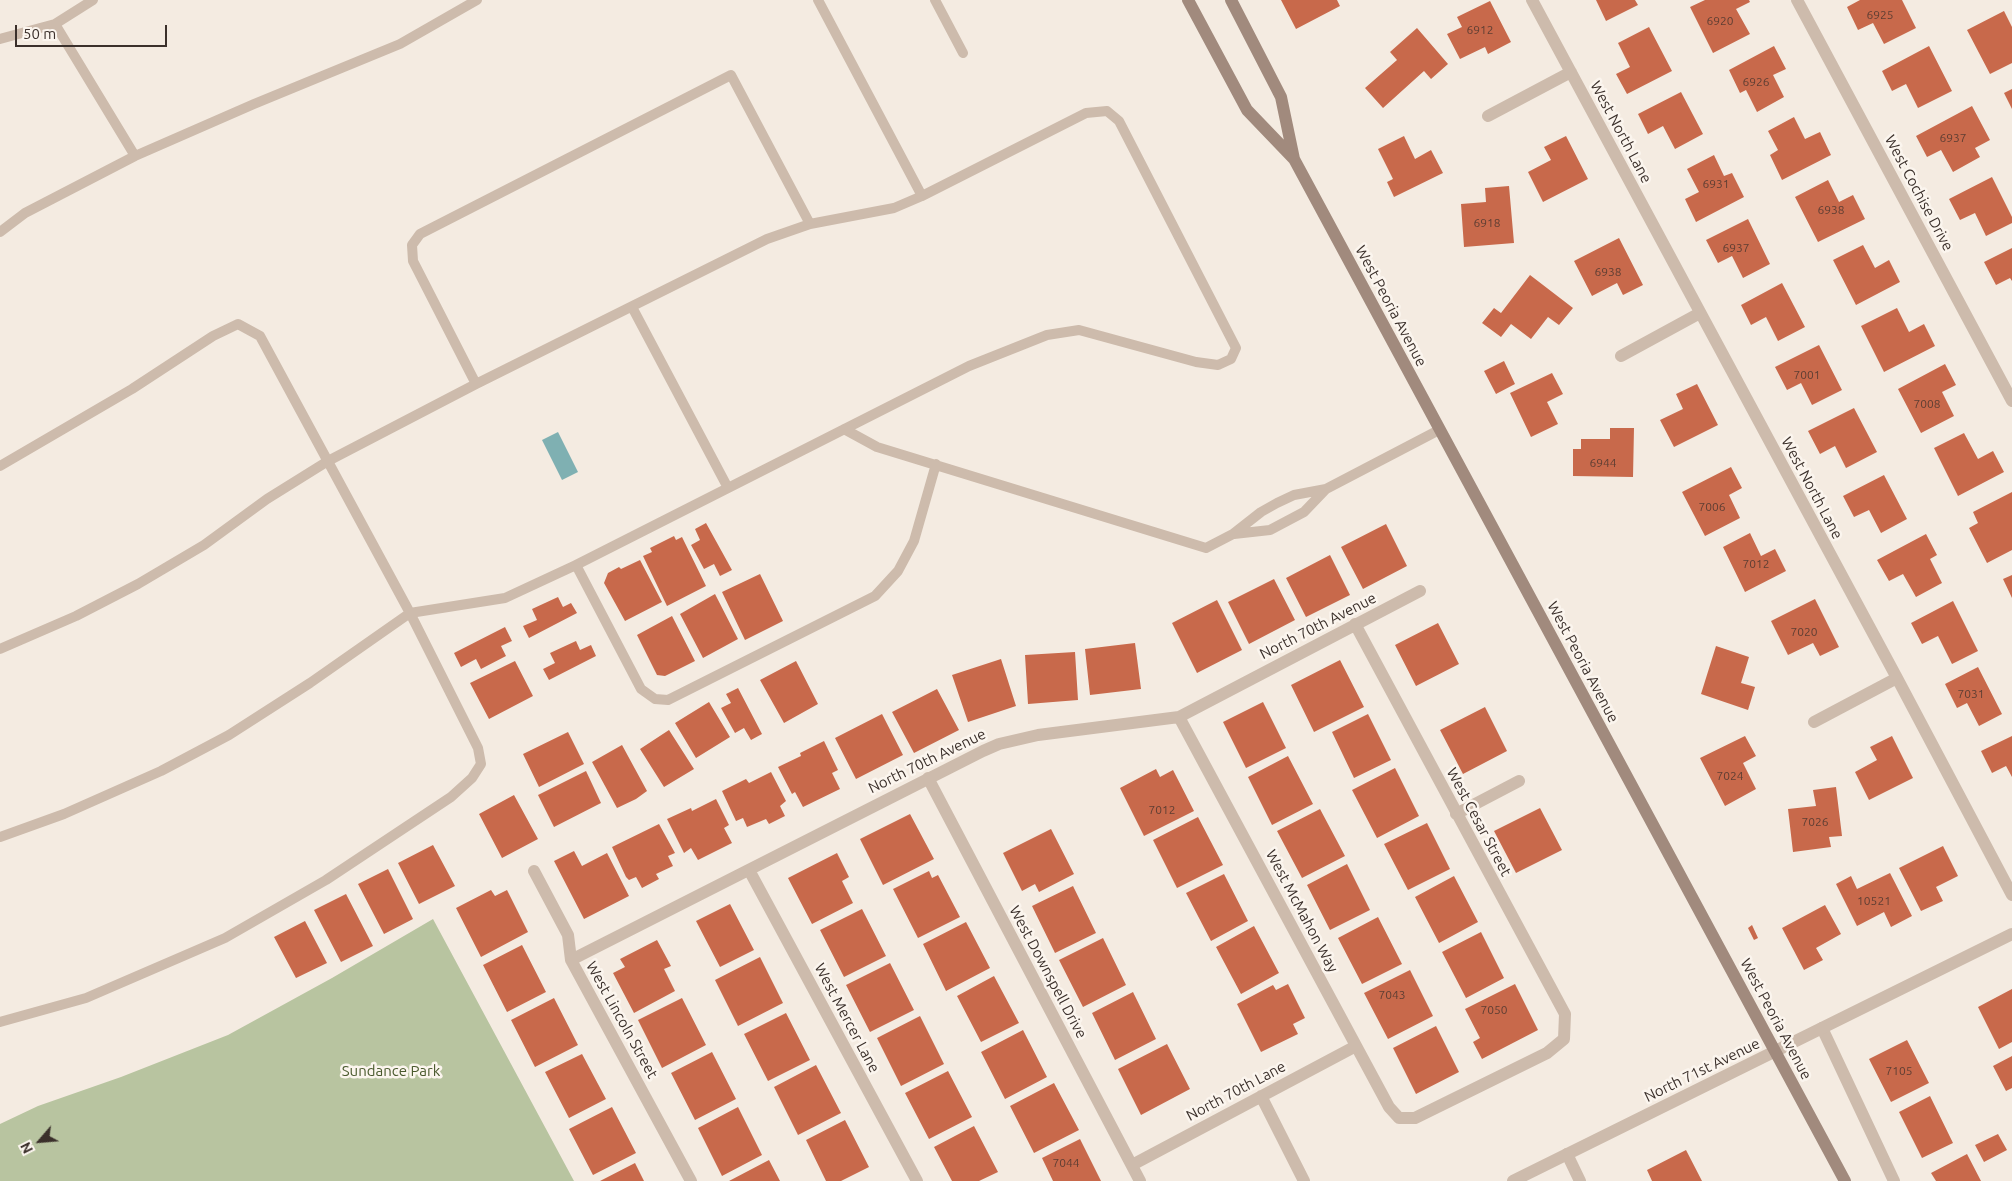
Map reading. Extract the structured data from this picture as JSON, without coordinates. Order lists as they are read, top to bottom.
{
  "streets": {
    "main road": ["West Peoria Avenue"],
    "street": [
      "West North Lane",
      "West Cochise Drive",
      "North 70th Avenue",
      "West Cesar Street",
      "West McMahon Way",
      "West Downspell Drive",
      "West Mercer Lane",
      "West Lincoln Street",
      "North 71st Avenue",
      "North 70th Lane"
    ]
  },
  "crossings": [
    ["West Peoria Avenue", "North 71st Avenue"],
    ["North 70th Avenue", "West Cesar Street"],
    ["North 70th Avenue", "West McMahon Way"],
    ["North 70th Avenue", "West Downspell Drive"],
    ["North 70th Avenue", "West Mercer Lane"],
    ["North 70th Avenue", "West Lincoln Street"],
    ["West Cesar Street", "West McMahon Way"],
    ["West McMahon Way", "North 70th Lane"],
    ["West Downspell Drive", "North 70th Lane"]
  ],
  "parks": ["Sundance Park"],
  "house_numbers": [
    "6925",
    "6920",
    "6912",
    "6926",
    "6937",
    "6931",
    "6938",
    "6918",
    "6937",
    "6938",
    "7001",
    "7008",
    "6944",
    "7006",
    "7012",
    "7020",
    "7031",
    "7024",
    "7012",
    "7026",
    "10521",
    "7043",
    "7050",
    "7105",
    "7044"
  ],
  "scale_bar": "50 m",
  "north": "bottom left"
}
